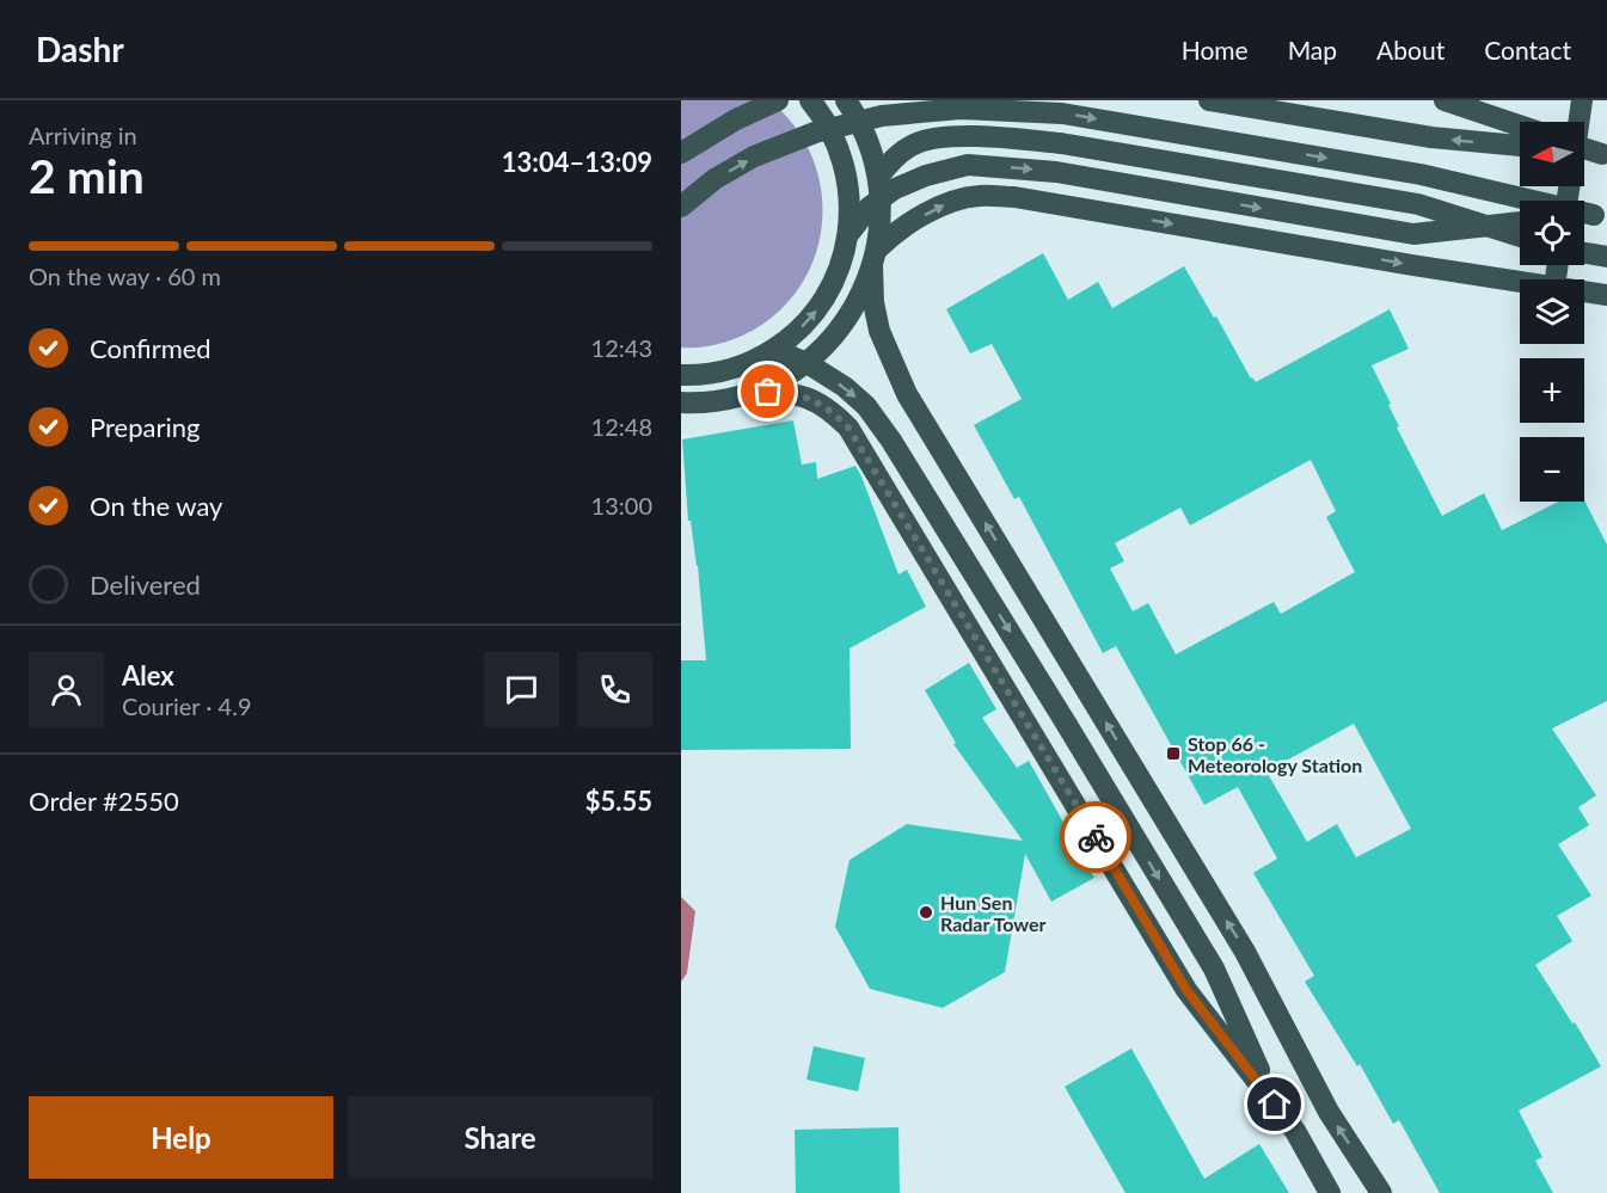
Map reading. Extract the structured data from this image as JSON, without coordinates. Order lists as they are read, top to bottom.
{
  "places": {
    "transit": ["Stop 66 - Meteorology Station"],
    "other": ["Hun Sen Radar Tower"]
  },
  "north": "left",
  "page": {
    "header": "Dashr",
    "nav": [
      "Home",
      "Map",
      "About",
      "Contact"
    ],
    "heading": ["2 min", "Arriving in", "13:04–13:09"],
    "panel": [
      "Alex",
      "Courier · 4.9",
      "Order #2550",
      "$5.55"
    ],
    "map_buttons": ["+", "−"],
    "bar": "On the way · 60 m",
    "list": [
      ["Confirmed", "12:43"],
      ["Preparing", "12:48"],
      ["On the way", "13:00"],
      "Delivered"
    ],
    "buttons": ["Help", "Share"]
  }
}
